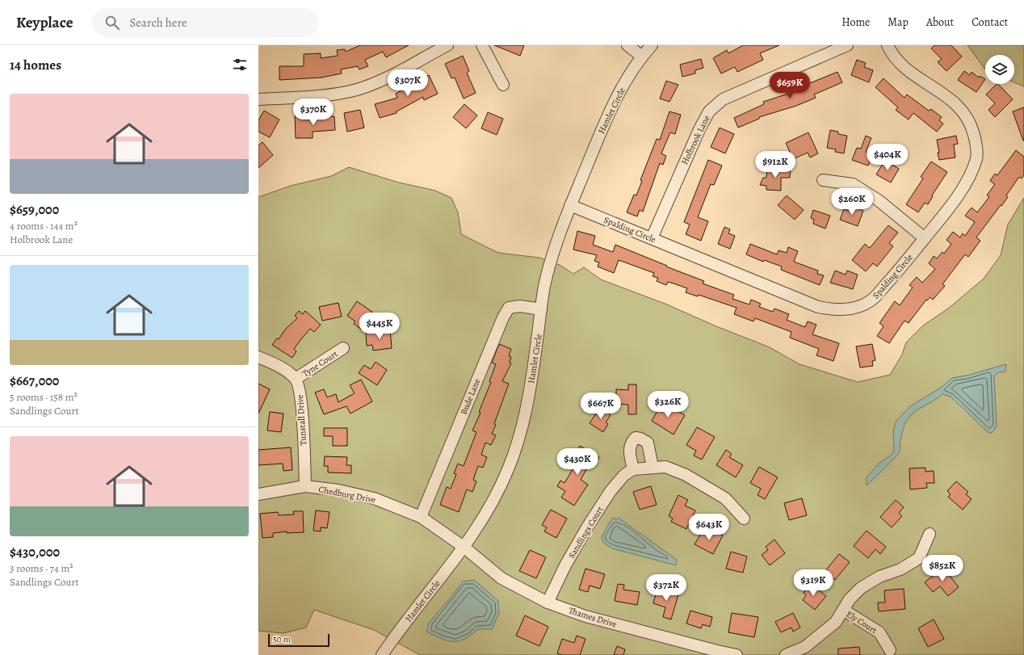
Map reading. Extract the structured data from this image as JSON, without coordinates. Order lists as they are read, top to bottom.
{
  "streets": {
    "street": [
      "Hamlet Circle",
      "Holbrook Lane",
      "Spalding Circle",
      "Tyne Court",
      "Bude Lane",
      "Tunstall Drive",
      "Chedburg Drive",
      "Sandlings Court",
      "Thames Drive",
      "Ely Court"
    ]
  },
  "crossings": [
    ["Hamlet Circle", "Spalding Circle"],
    ["Hamlet Circle", "Bude Lane"],
    ["Hamlet Circle", "Chedburg Drive"],
    ["Hamlet Circle", "Thames Drive"],
    ["Holbrook Lane", "Spalding Circle"],
    ["Tyne Court", "Tunstall Drive"],
    ["Bude Lane", "Chedburg Drive"],
    ["Tunstall Drive", "Chedburg Drive"],
    ["Chedburg Drive", "Thames Drive"],
    ["Sandlings Court", "Thames Drive"]
  ],
  "scale_bar": "50 m",
  "page": {
    "header": "Keyplace",
    "search": "Search here",
    "nav": [
      "Home",
      "Map",
      "About",
      "Contact"
    ],
    "heading": "14 homes",
    "price": [
      "$307K",
      "$659K",
      "$370K",
      "$404K",
      "$912K",
      "$260K",
      "$445K",
      "$326K",
      "$667K",
      "$430K",
      "$643K",
      "$852K",
      "$319K",
      "$372K"
    ],
    "list": [
      {
        "name": "$659,000",
        "note": "4 rooms · 144 m² · Holbrook Lane"
      },
      {
        "name": "$667,000",
        "note": "5 rooms · 158 m² · Sandlings Court"
      },
      {
        "name": "$430,000",
        "note": "3 rooms · 74 m² · Sandlings Court"
      }
    ],
    "scale": "50 m"
  }
}
